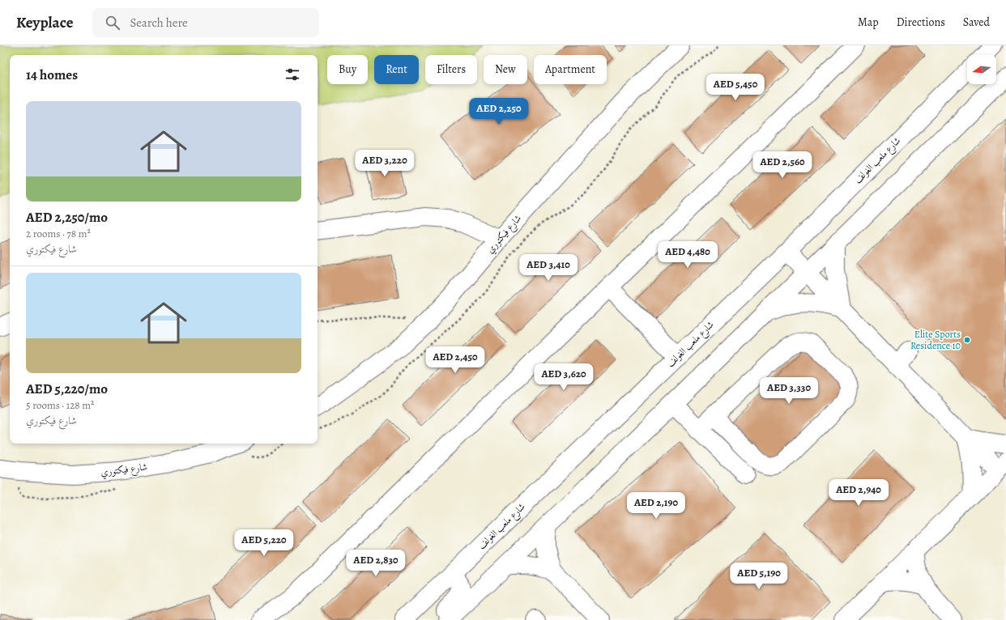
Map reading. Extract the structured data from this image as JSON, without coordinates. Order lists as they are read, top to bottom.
{
  "streets": {
    "street": ["شارع ملعب الغولف", "شارع فيكتوري"]
  },
  "places": ["Elite Sports Residence 10"],
  "north": "left",
  "page": {
    "header": "Keyplace",
    "search": "Search here",
    "nav": ["Map", "Directions", "Saved"],
    "chip": [
      "Buy",
      "Rent",
      "Filters",
      "New",
      "Apartment"
    ],
    "heading": "14 homes",
    "price": [
      "AED 5,450",
      "AED 2,250",
      "AED 3,220",
      "AED 2,560",
      "AED 4,480",
      "AED 3,410",
      "AED 2,450",
      "AED 3,620",
      "AED 3,330",
      "AED 2,940",
      "AED 2,190",
      "AED 5,220",
      "AED 2,830",
      "AED 5,190"
    ],
    "list": [
      {
        "name": "AED 2,250/mo",
        "note": "2 rooms · 78 m² · شارع فيكتوري"
      },
      {
        "name": "AED 5,220/mo",
        "note": "5 rooms · 128 m² · شارع فيكتوري"
      }
    ]
  }
}
